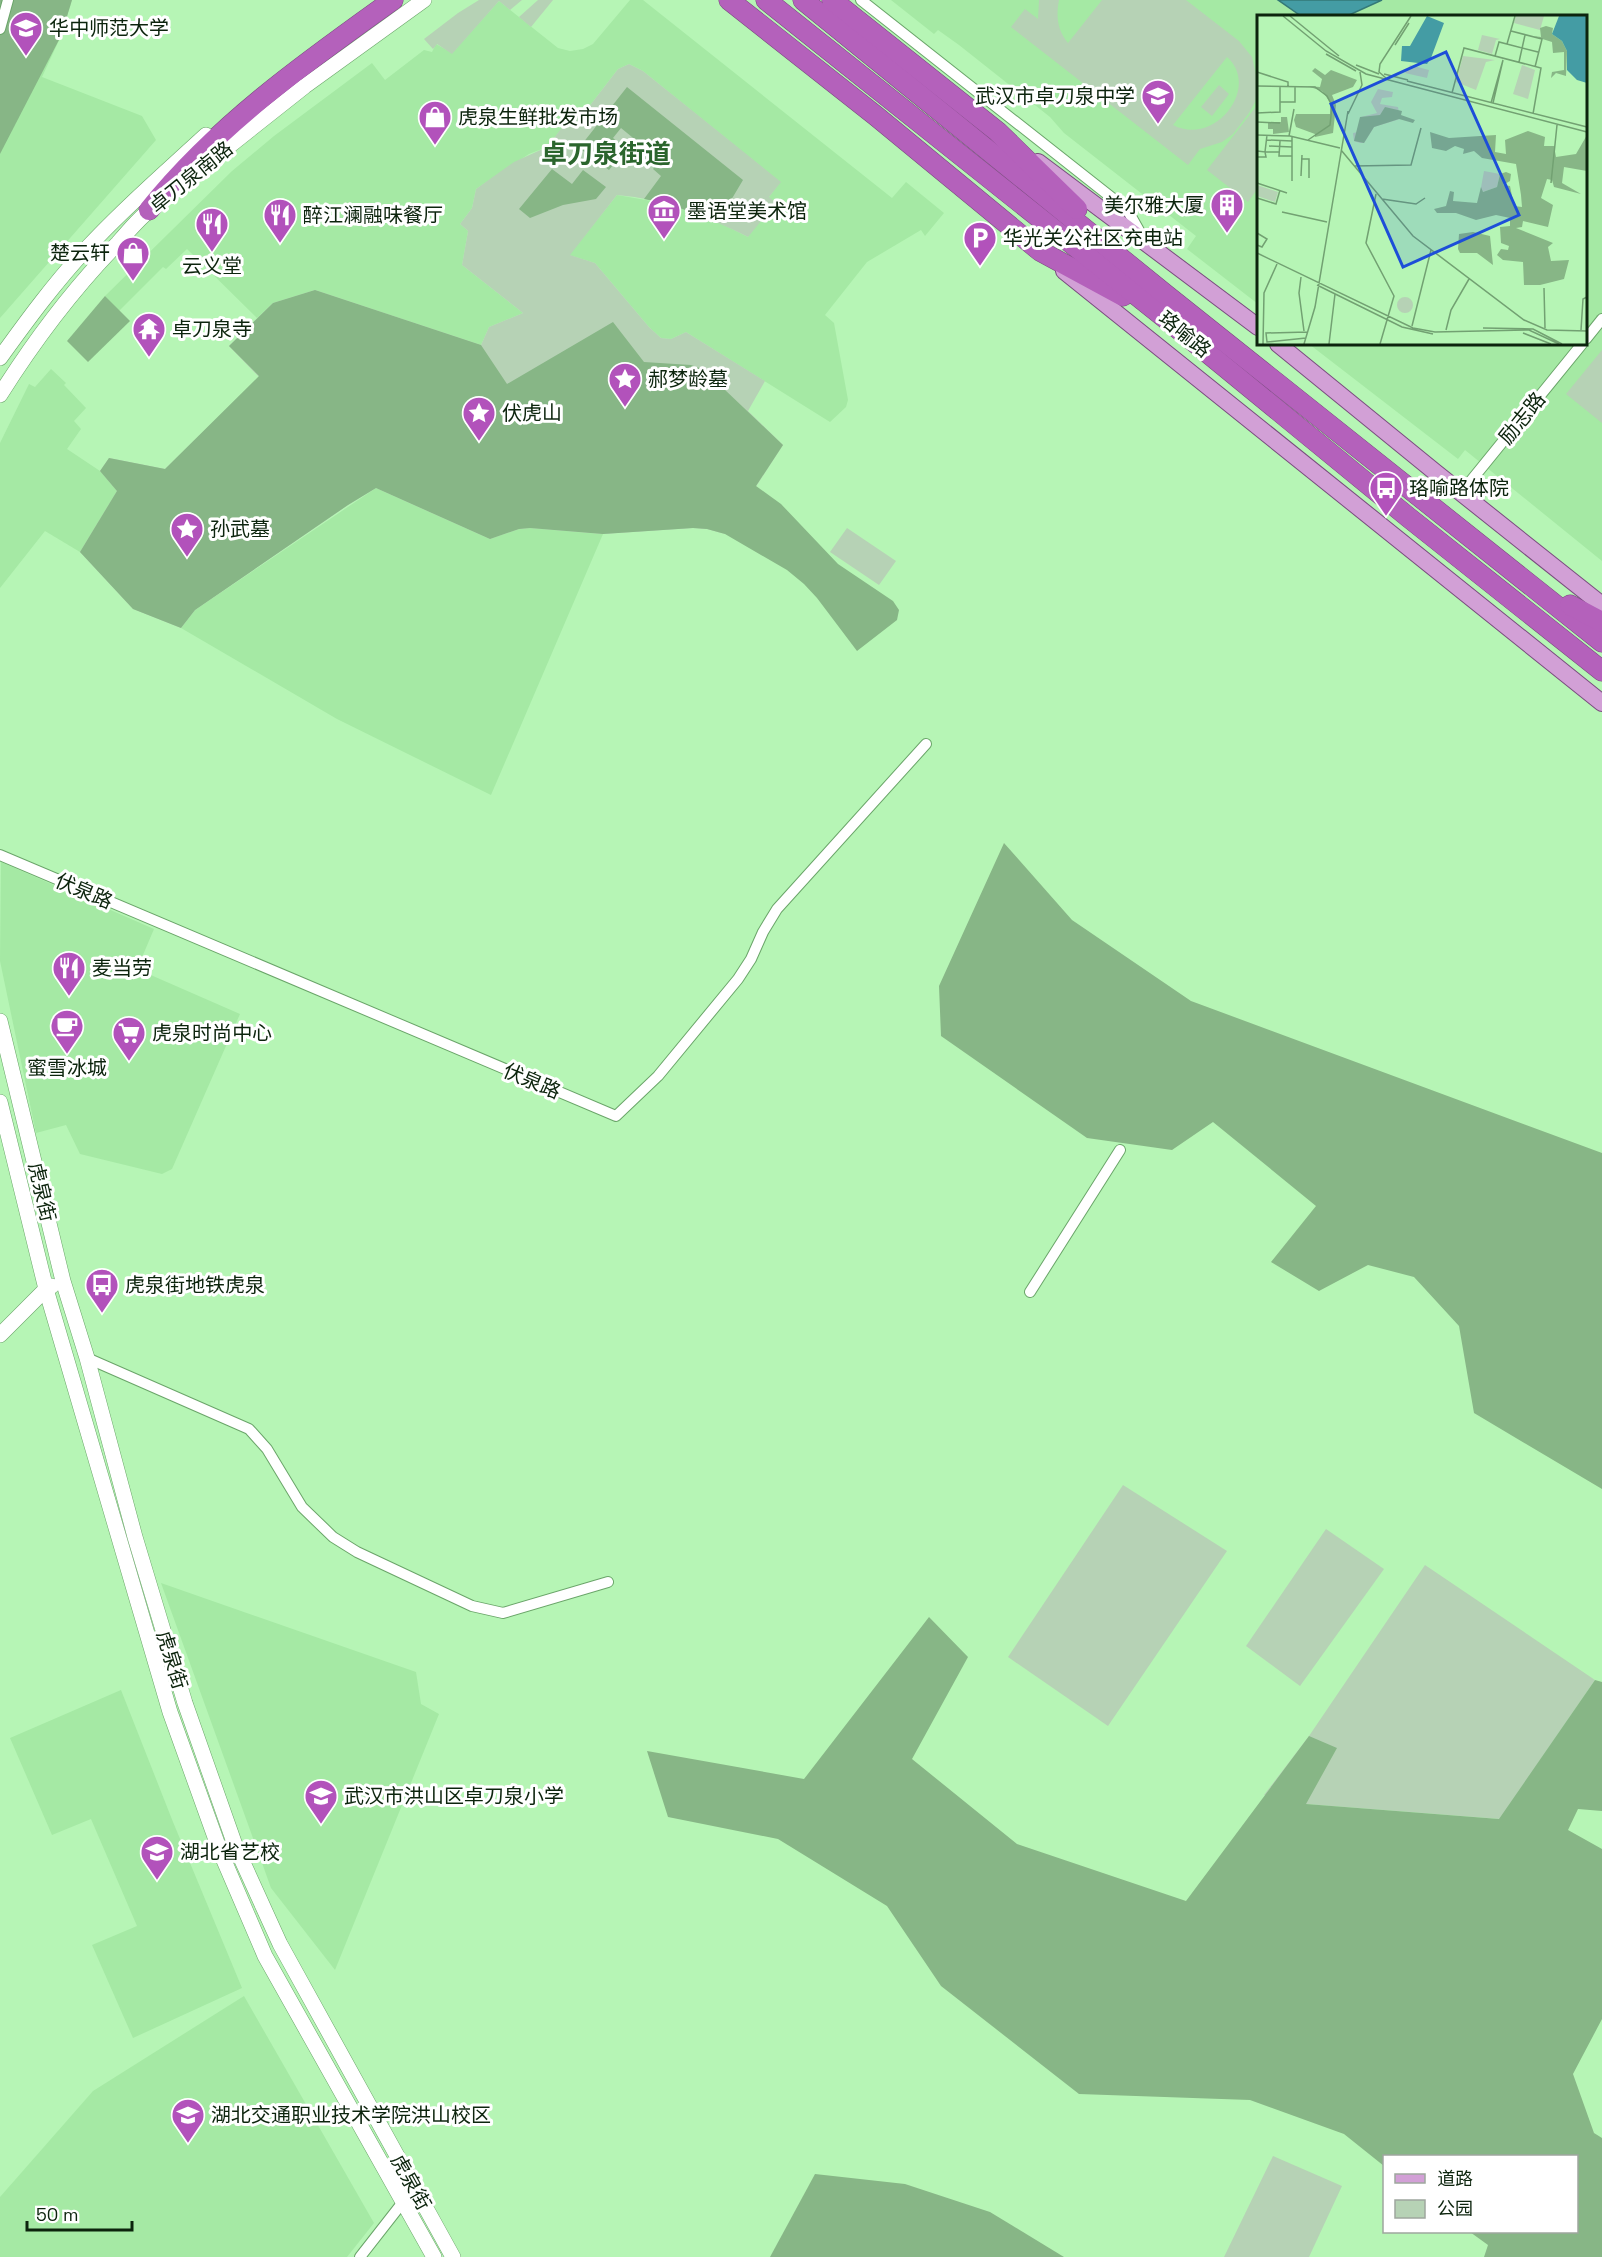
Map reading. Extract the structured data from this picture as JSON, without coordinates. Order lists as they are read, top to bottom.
{
  "streets": {
    "highway": ["珞喻路"],
    "main road": ["卓刀泉南路", "虎泉街"],
    "street": ["励志路", "伏泉路"]
  },
  "districts": ["卓刀泉街道"],
  "places": {
    "school or university": [
      "华中师范大学",
      "武汉市卓刀泉中学",
      "武汉市洪山区卓刀泉小学",
      "湖北省艺校",
      "湖北交通职业技术学院洪山校区"
    ],
    "shop": ["虎泉生鲜批发市场", "楚云轩"],
    "building": ["美尔雅大厦"],
    "museum": ["墨语堂美术馆"],
    "restaurant": ["醉江澜融味餐厅", "云义堂", "麦当劳"],
    "parking": ["华光关公社区充电站"],
    "temple": ["卓刀泉寺"],
    "place": ["郝梦龄墓", "伏虎山", "孙武墓"],
    "bus stop": ["珞喻路体院", "虎泉街地铁虎泉"],
    "cafe": ["蜜雪冰城"],
    "supermarket": ["虎泉时尚中心"]
  },
  "legend": ["道路", "公园"],
  "scale_bar": "50 m"
}
